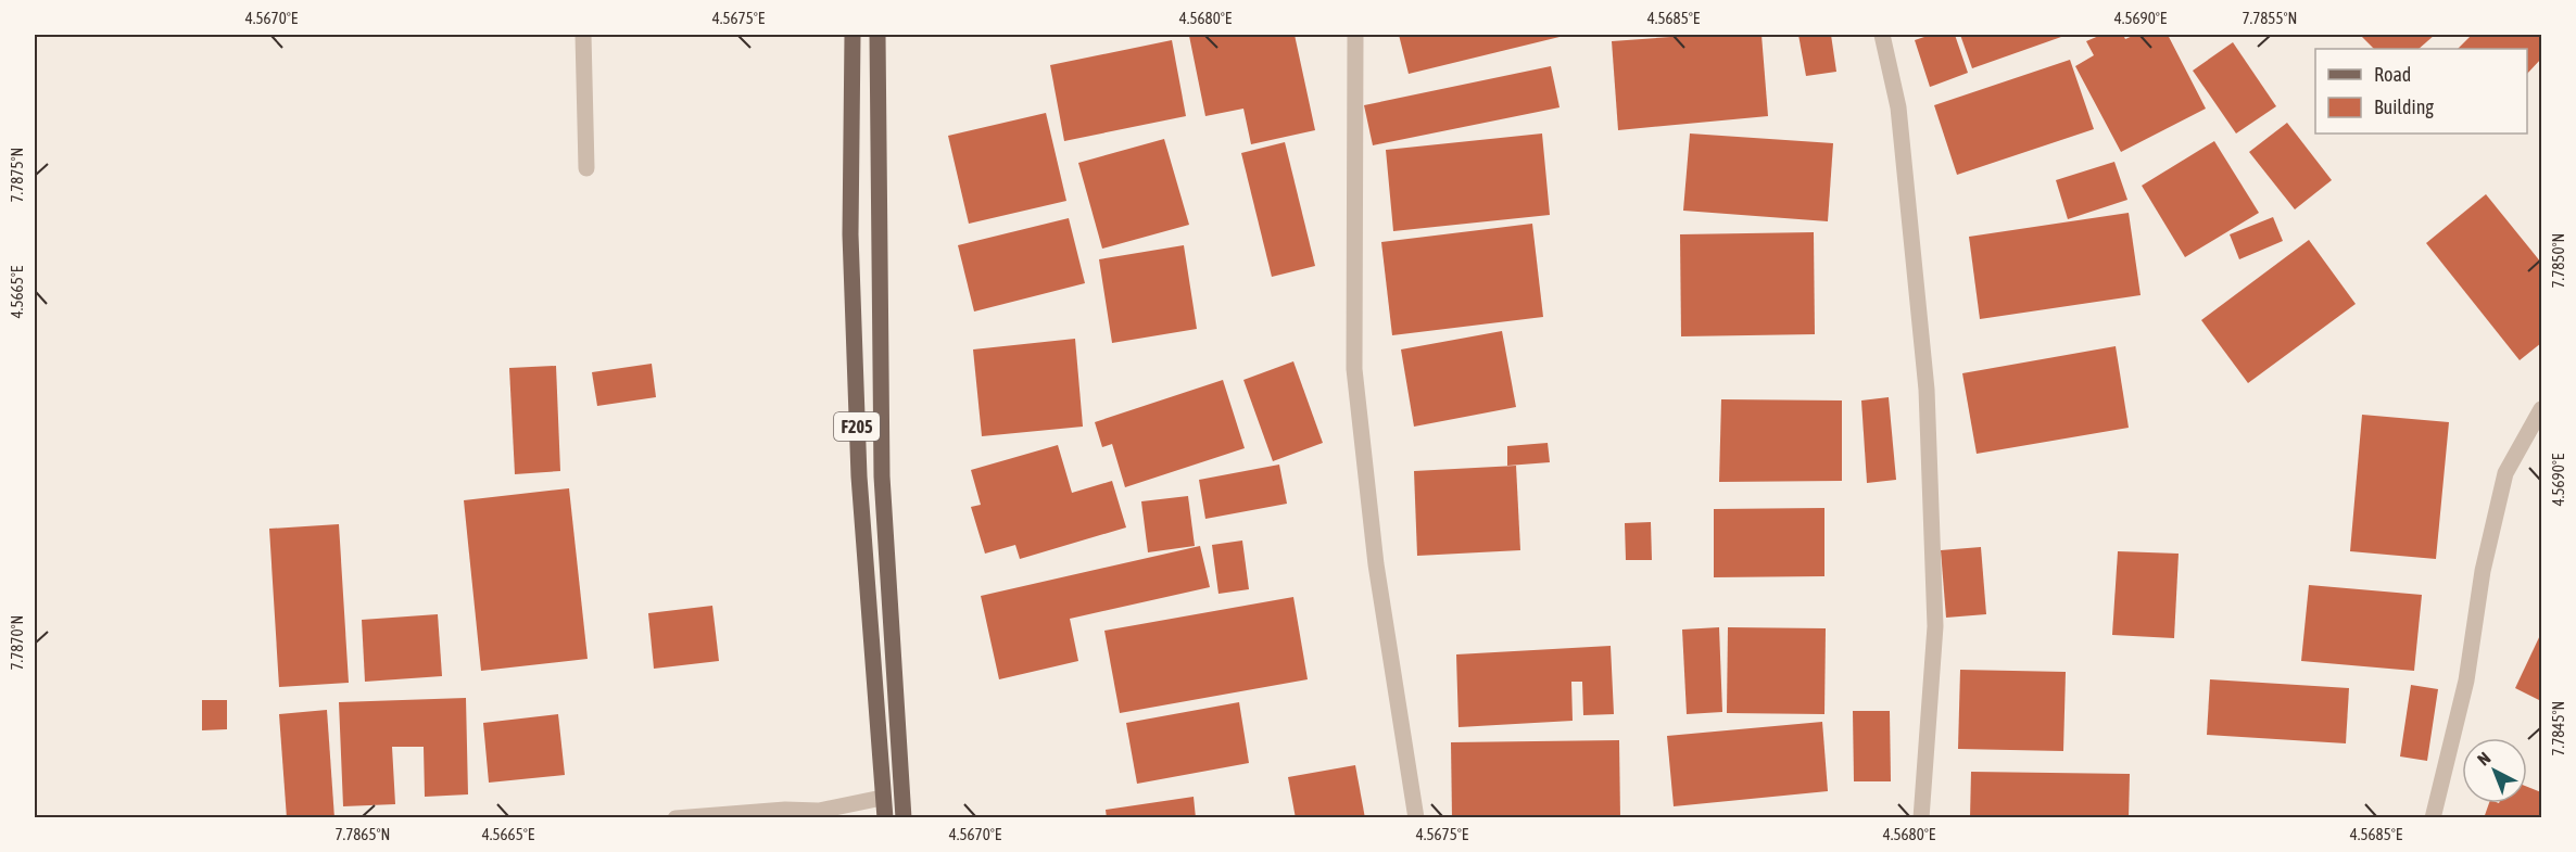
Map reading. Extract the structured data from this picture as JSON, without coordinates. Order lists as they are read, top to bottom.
{
  "streets": {
    "main road": ["F205"]
  },
  "legend": ["Road", "Building"],
  "north": "top left",
  "coordinates": [
    "4.5670°E",
    "4.5675°E",
    "4.5680°E",
    "4.5685°E",
    "4.5690°E",
    "7.7855°N",
    "7.7875°N",
    "7.7850°N",
    "4.5665°E",
    "7.7870°N",
    "7.7845°N",
    "7.7865°N"
  ]
}
